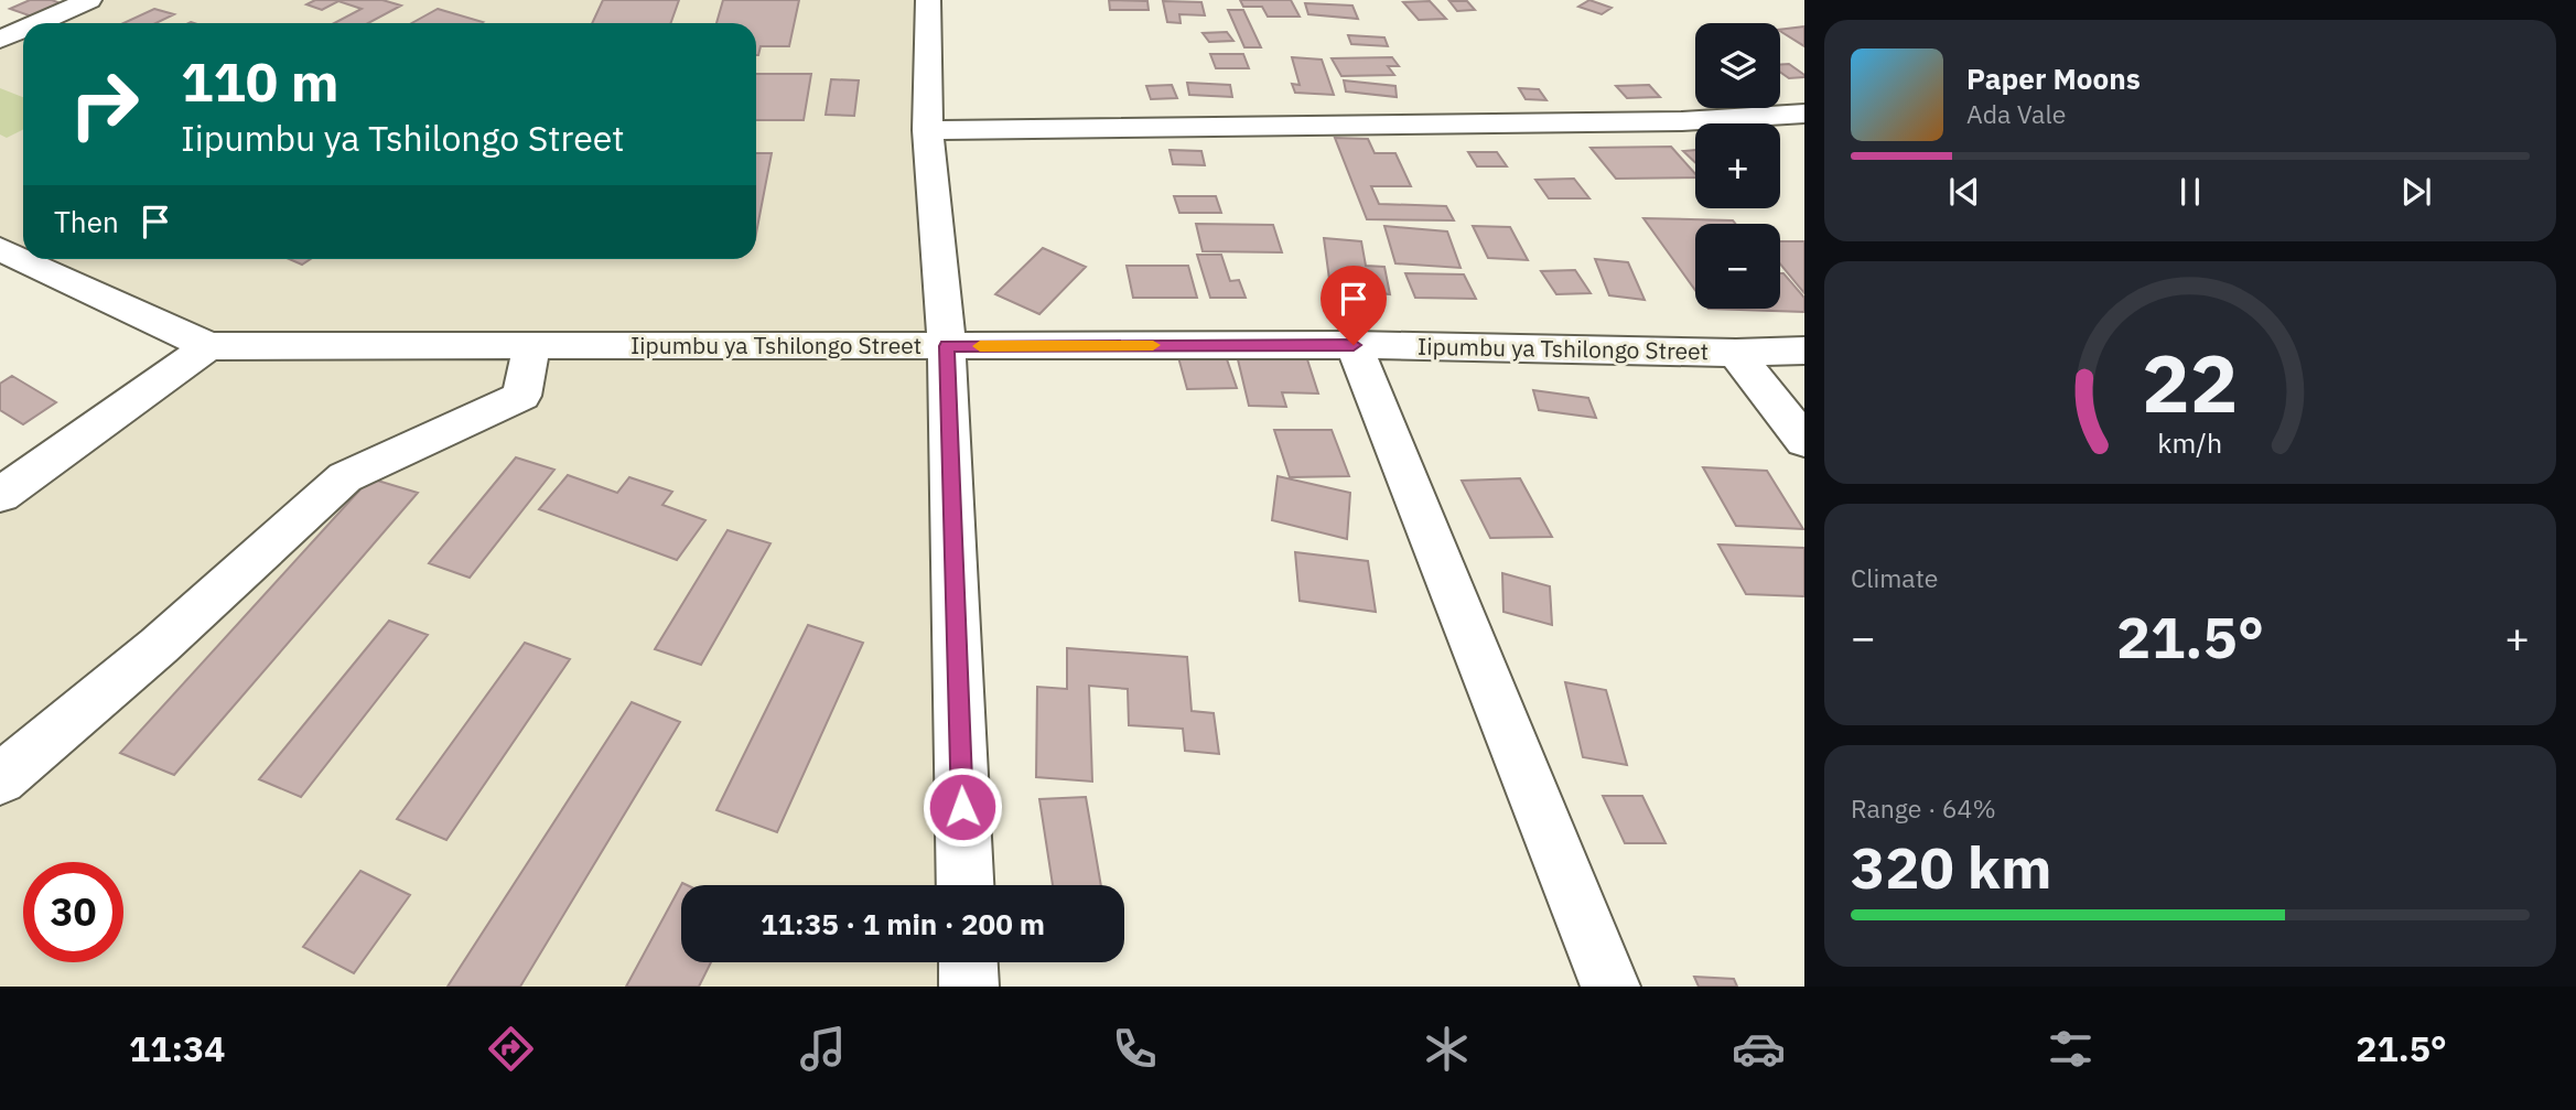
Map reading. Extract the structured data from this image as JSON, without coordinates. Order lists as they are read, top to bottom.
{
  "streets": {
    "street": ["Iipumbu ya Tshilongo Street"]
  },
  "page": {
    "map_buttons": ["+", "−"],
    "turn": ["110 m", "Iipumbu ya Tshilongo Street"],
    "song": ["Paper Moons", "Ada Vale"],
    "then": "Then",
    "tile": [
      "Climate",
      ["Range · 64%", "320 km"]
    ],
    "heat": ["−", "21.5°", "+"],
    "limit": "30",
    "trip": "11:35 · 1 min · 200 m",
    "tabs": ["11:34", "21.5°"],
    "gauge": ["22", "km/h"]
  }
}
